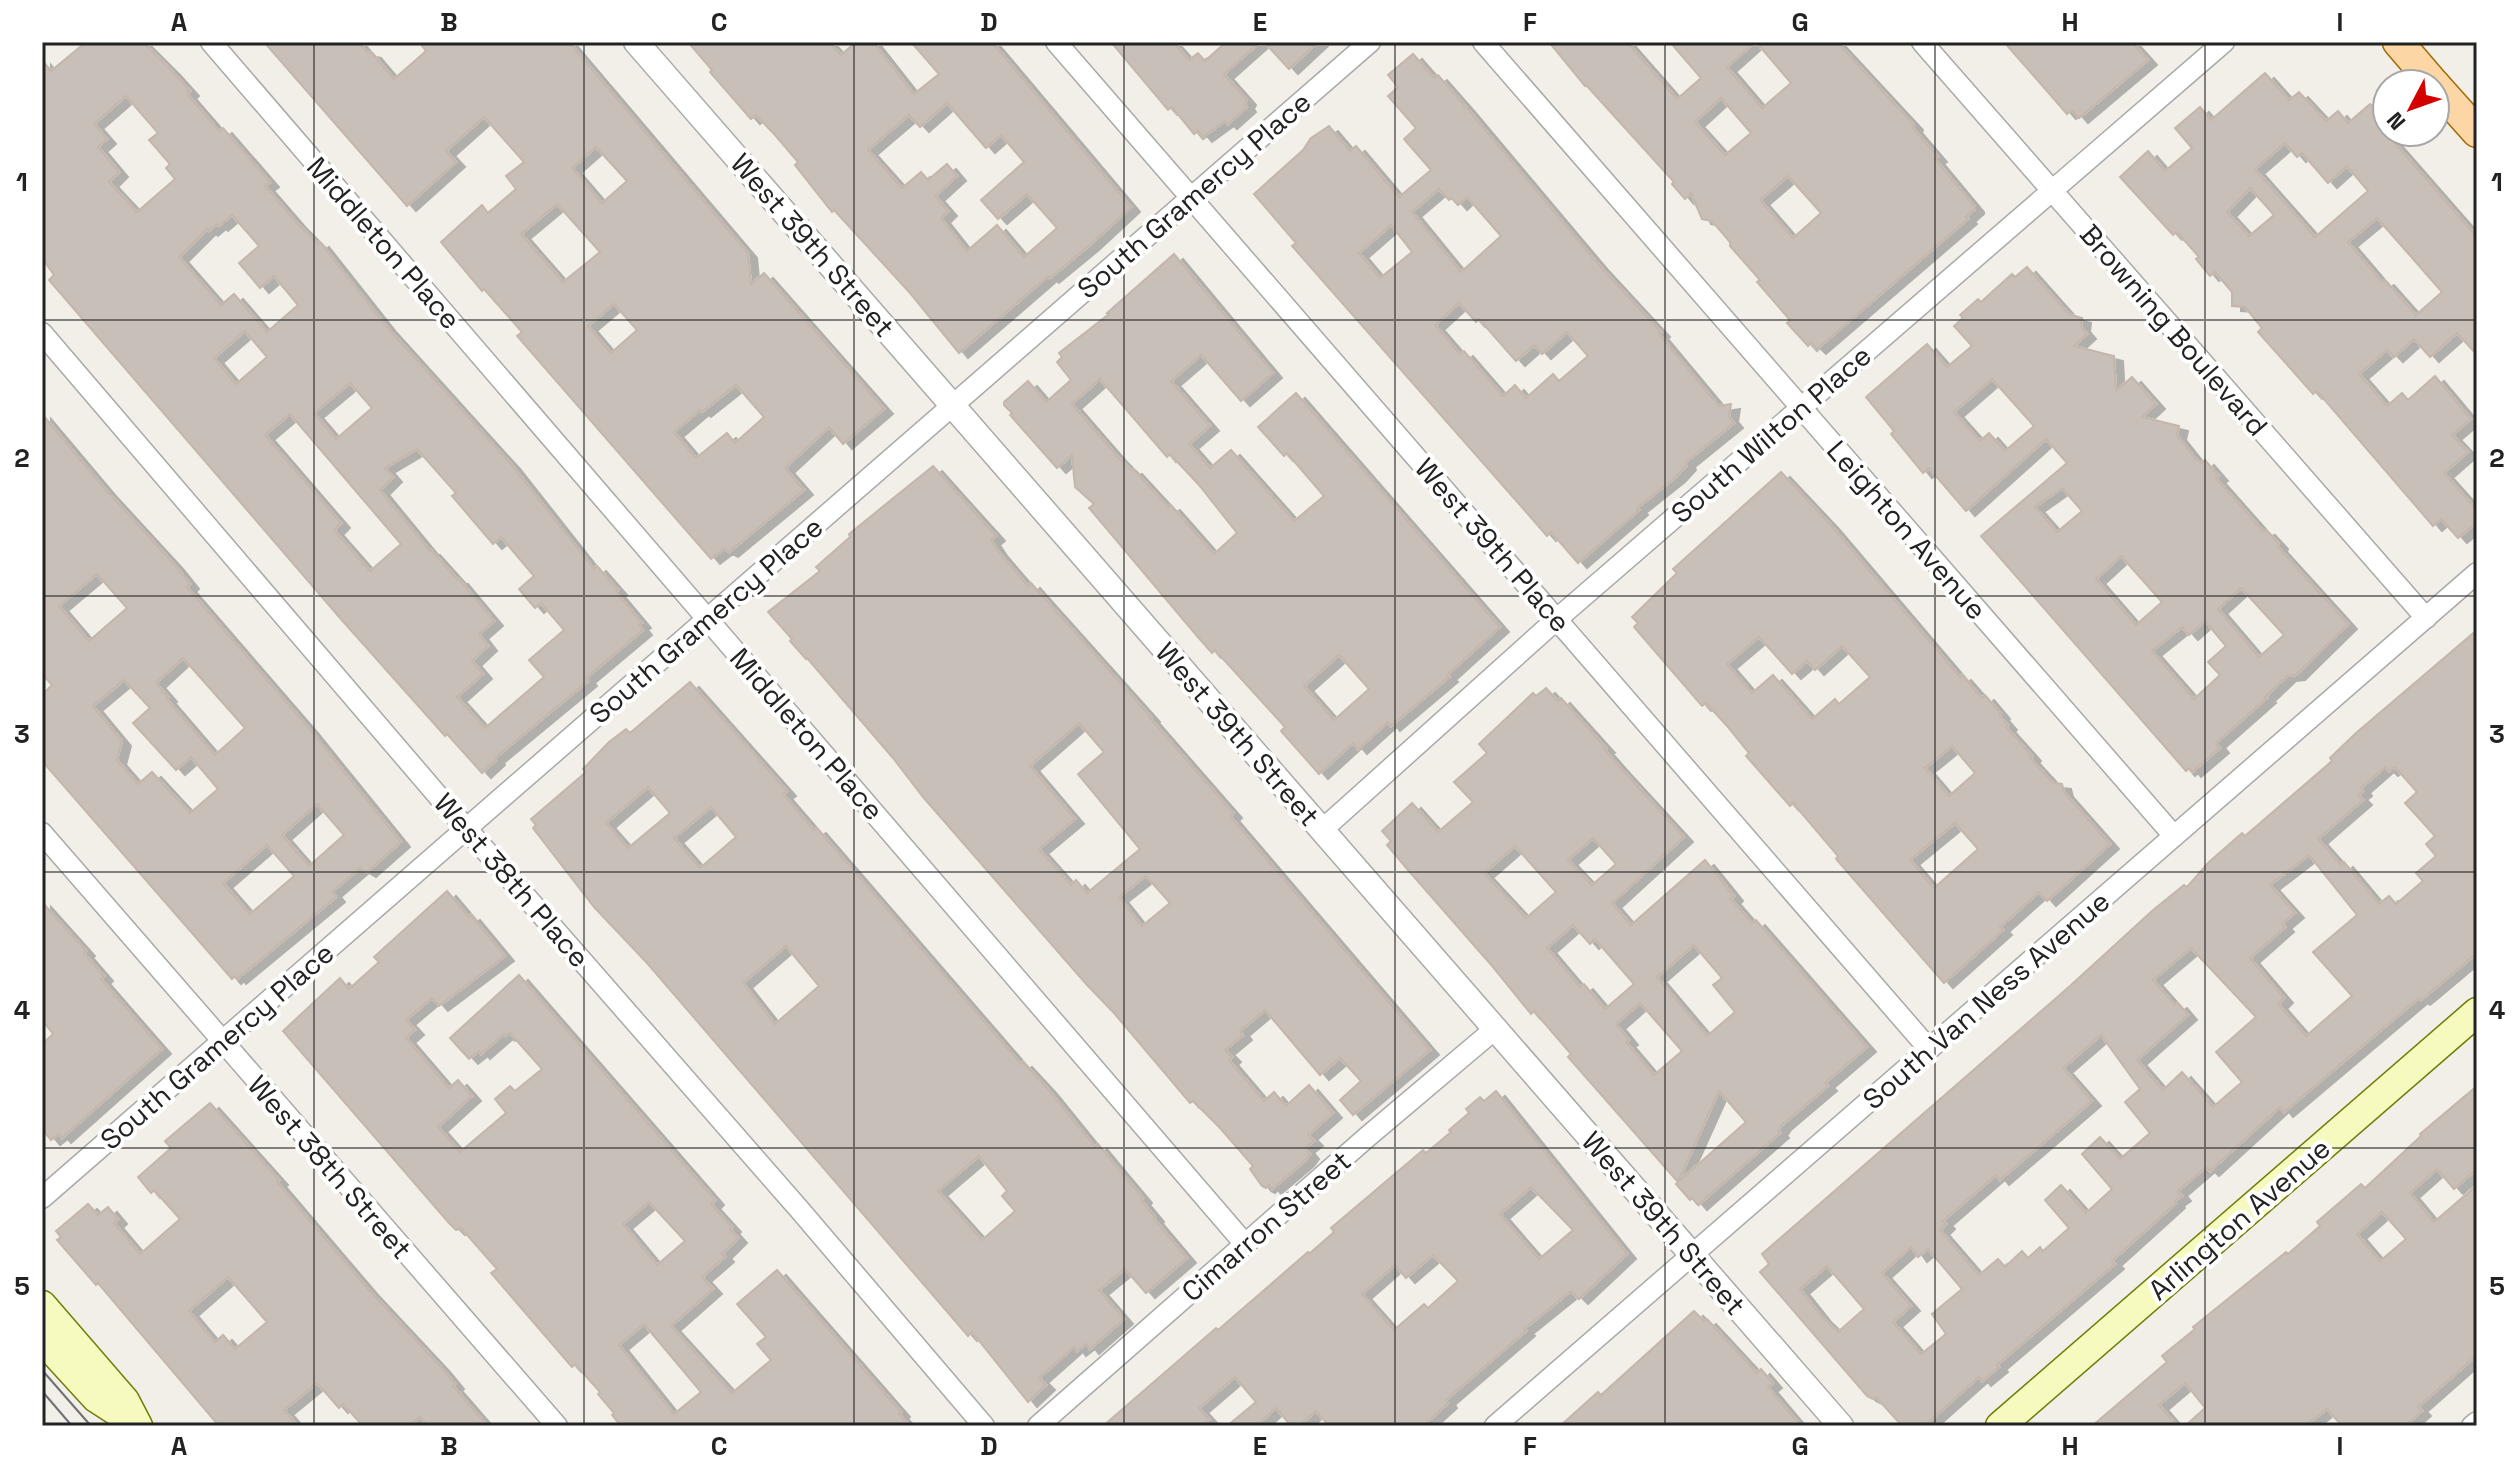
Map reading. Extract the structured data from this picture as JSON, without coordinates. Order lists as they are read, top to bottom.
{
  "streets": {
    "main road": ["Arlington Avenue"],
    "street": [
      "South Gramercy Place",
      "Middleton Place",
      "West 39th Street",
      "Browning Boulevard",
      "South Wilton Place",
      "Leighton Avenue",
      "West 39th Place",
      "West 38th Place",
      "South Van Ness Avenue",
      "West 38th Street",
      "Cimarron Street"
    ]
  },
  "crossings": [
    ["South Gramercy Place", "Middleton Place"],
    ["South Gramercy Place", "West 39th Street"],
    ["South Gramercy Place", "West 39th Place"],
    ["South Gramercy Place", "West 38th Place"],
    ["South Gramercy Place", "West 38th Street"],
    ["Middleton Place", "Cimarron Street"],
    ["West 39th Street", "South Wilton Place"],
    ["West 39th Street", "South Van Ness Avenue"],
    ["West 39th Street", "Cimarron Street"],
    ["Browning Boulevard", "South Wilton Place"],
    ["Browning Boulevard", "South Van Ness Avenue"],
    ["South Wilton Place", "Leighton Avenue"],
    ["South Wilton Place", "West 39th Place"],
    ["Leighton Avenue", "South Van Ness Avenue"],
    ["West 39th Place", "South Van Ness Avenue"]
  ],
  "north": "bottom left",
  "grid": {
    "columns": [
      "A",
      "B",
      "C",
      "D",
      "E",
      "F",
      "G",
      "H",
      "I"
    ],
    "rows": [
      "1",
      "2",
      "3",
      "4",
      "5"
    ]
  }
}
